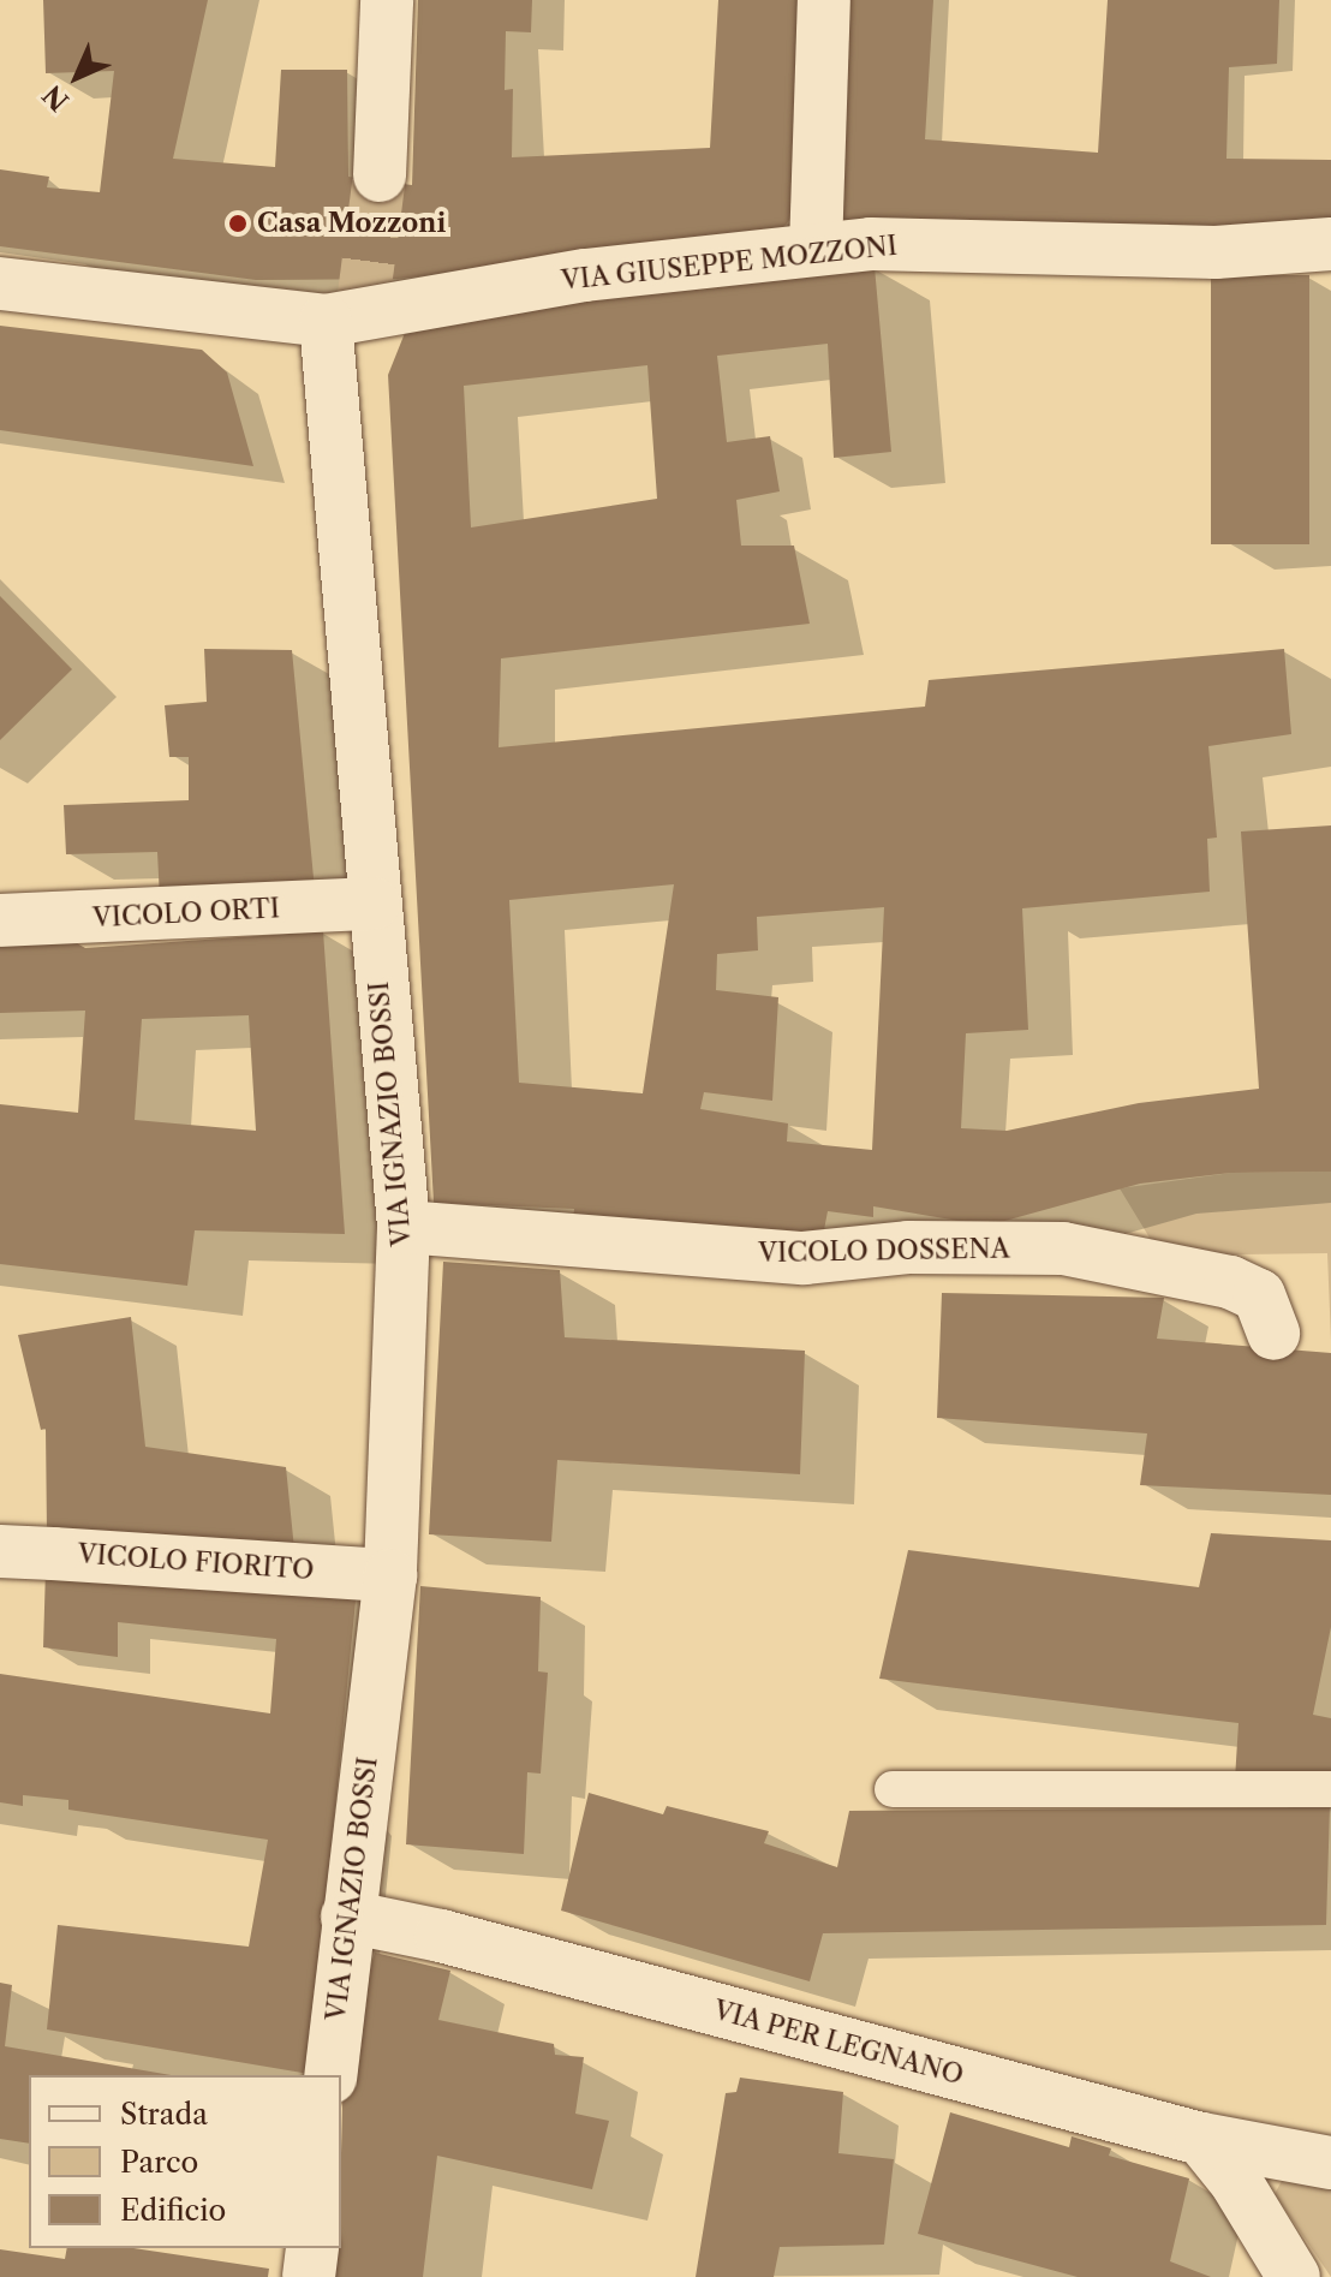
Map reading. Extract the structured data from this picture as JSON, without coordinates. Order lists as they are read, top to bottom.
{
  "streets": {
    "street": [
      "VIA GIUSEPPE MOZZONI",
      "VICOLO ORTI",
      "VIA IGNAZIO BOSSI",
      "VICOLO DOSSENA",
      "VICOLO FIORITO",
      "VIA PER LEGNANO"
    ]
  },
  "crossings": [
    ["VIA GIUSEPPE MOZZONI", "VIA IGNAZIO BOSSI"],
    ["VICOLO ORTI", "VIA IGNAZIO BOSSI"],
    ["VIA IGNAZIO BOSSI", "VICOLO DOSSENA"],
    ["VIA IGNAZIO BOSSI", "VICOLO FIORITO"],
    ["VIA IGNAZIO BOSSI", "VIA PER LEGNANO"]
  ],
  "places": ["Casa Mozzoni"],
  "legend": ["Strada", "Parco", "Edificio"],
  "north": "bottom left"
}
